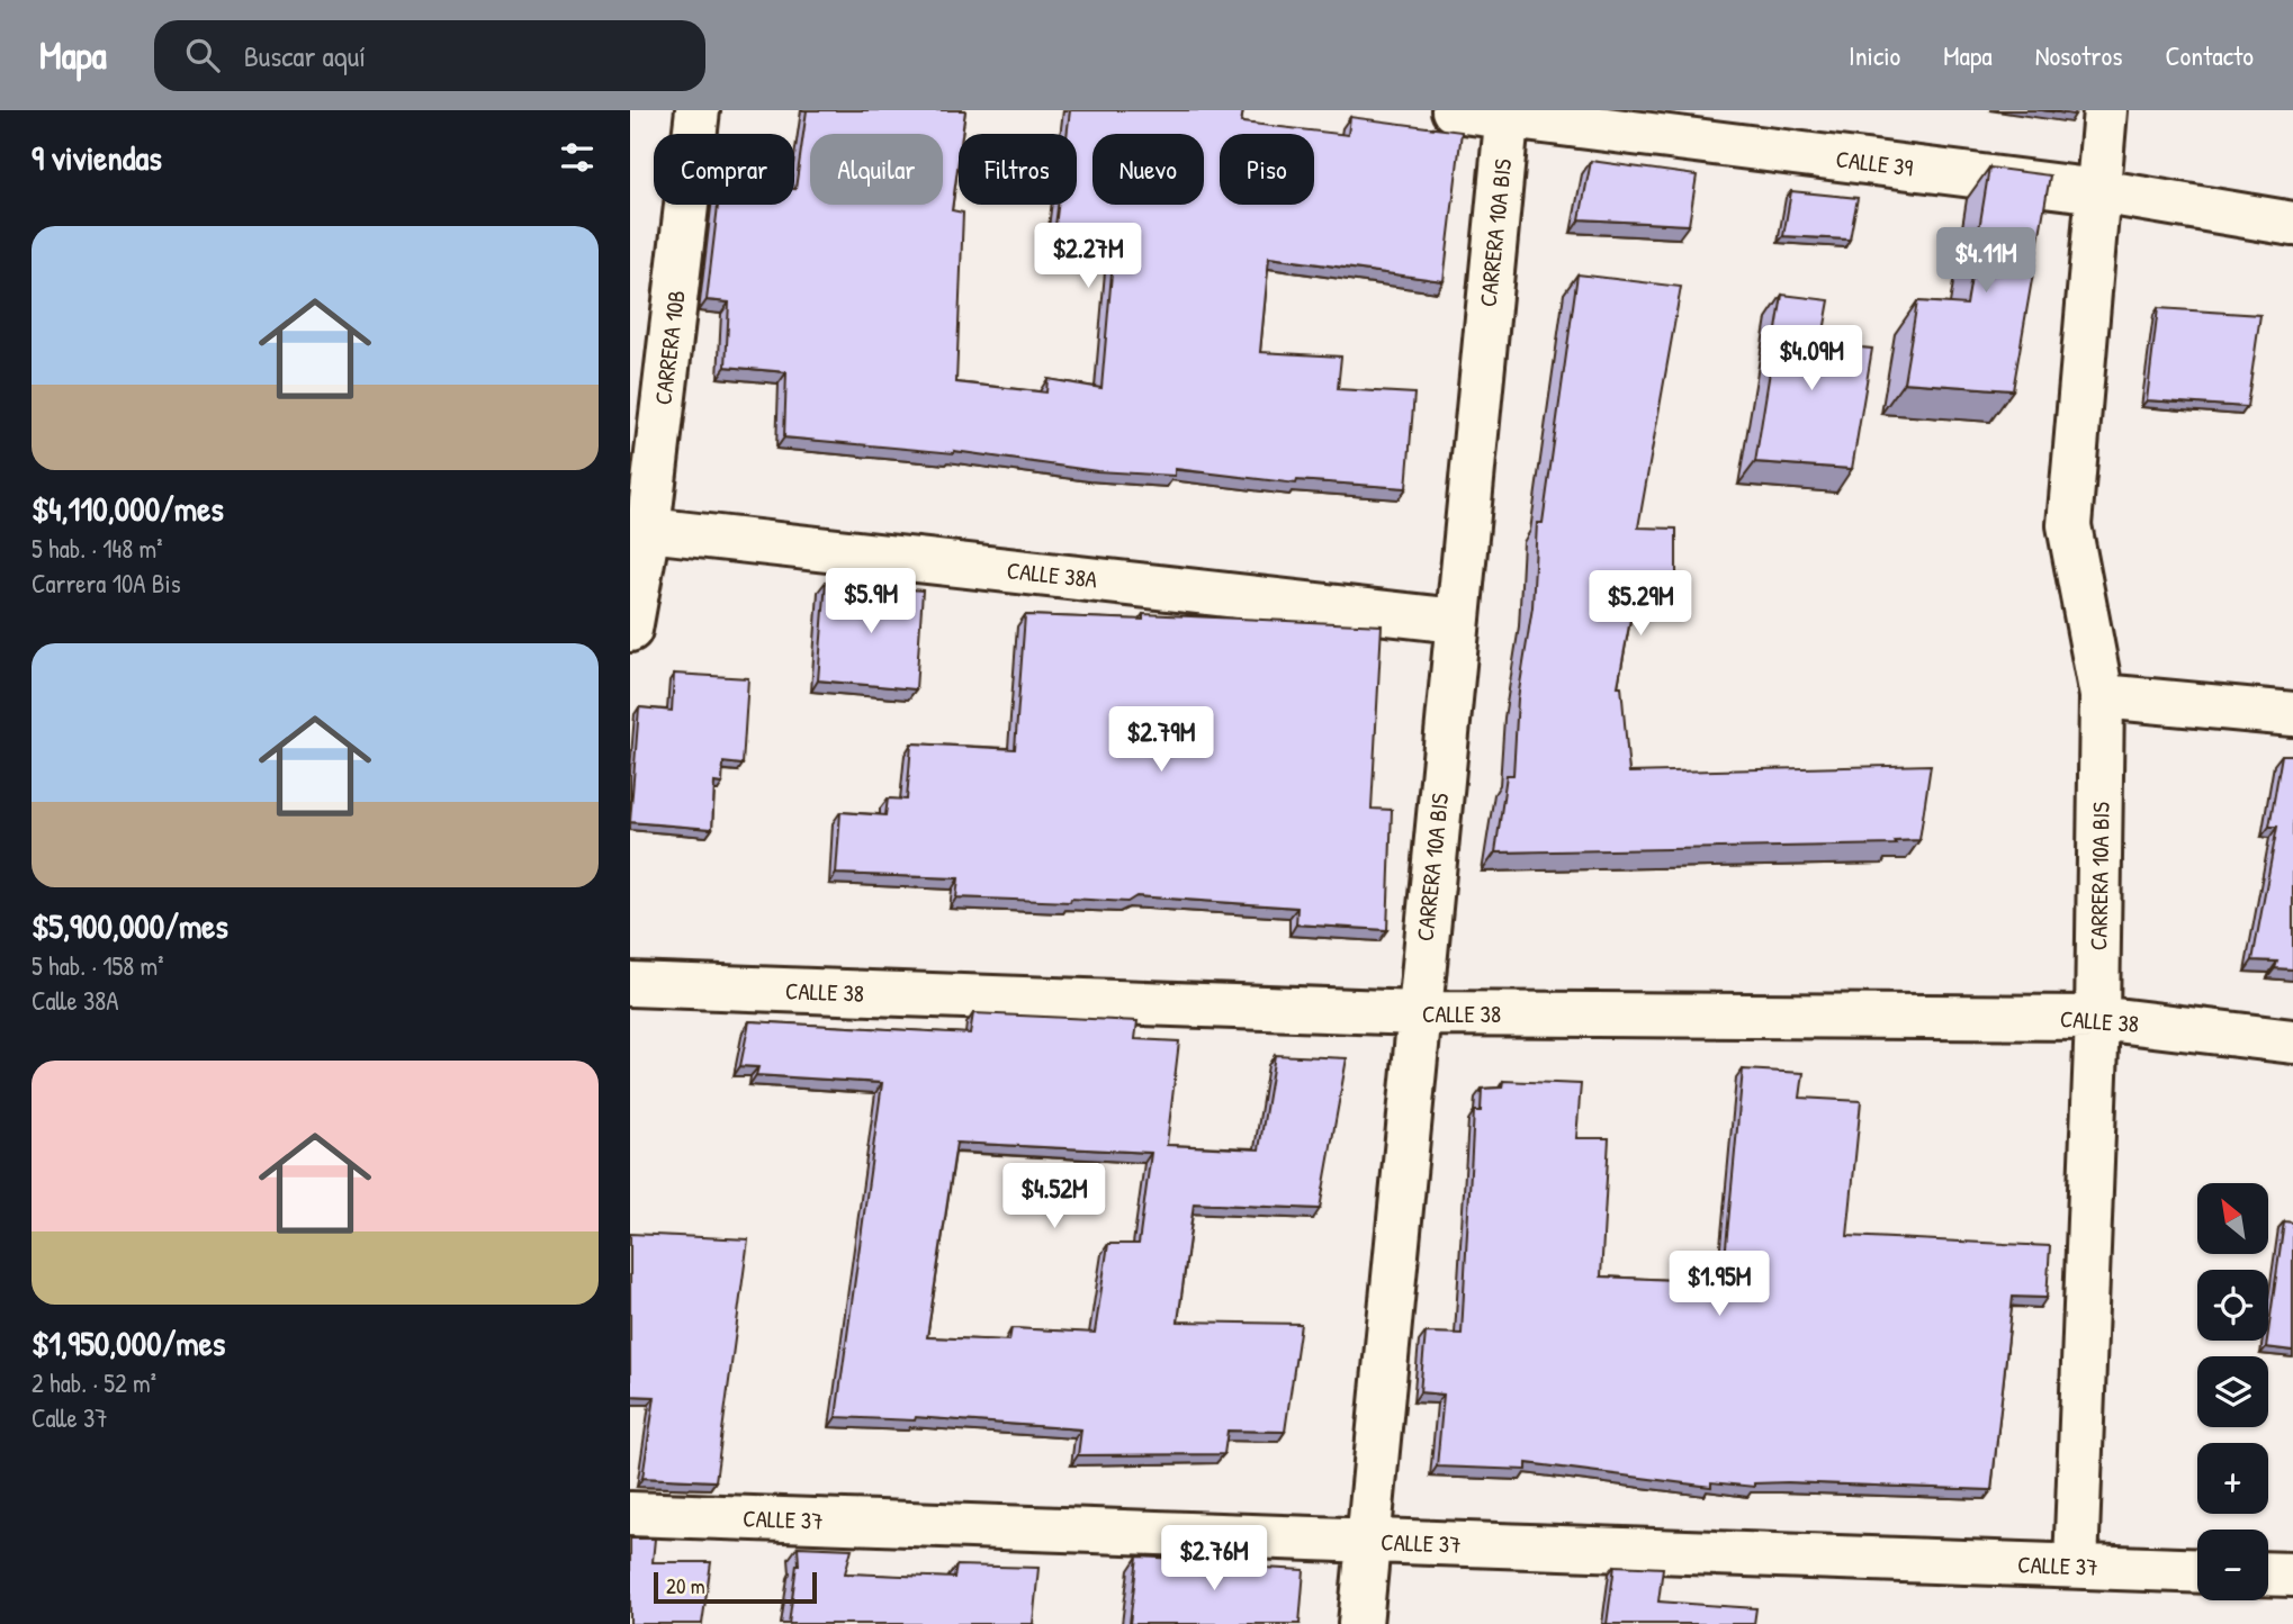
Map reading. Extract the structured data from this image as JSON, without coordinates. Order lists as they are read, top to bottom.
{
  "streets": {
    "street": [
      "CALLE 39",
      "CARRERA 10A BIS",
      "CARRERA 10B",
      "CALLE 38A",
      "CALLE 38",
      "CALLE 37"
    ]
  },
  "crossings": [
    ["CALLE 39", "CARRERA 10A BIS"],
    ["CARRERA 10A BIS", "CALLE 38A"],
    ["CARRERA 10A BIS", "CALLE 38"],
    ["CARRERA 10A BIS", "CALLE 37"],
    ["CARRERA 10B", "CALLE 38A"]
  ],
  "scale_bar": "20 m",
  "north": "top left",
  "page": {
    "header": "Mapa",
    "search": "Buscar aquí",
    "nav": [
      "Inicio",
      "Mapa",
      "Nosotros",
      "Contacto"
    ],
    "heading": "9 viviendas",
    "chip": [
      "Comprar",
      "Alquilar",
      "Filtros",
      "Nuevo",
      "Piso"
    ],
    "list": [
      {
        "name": "$4,110,000/mes",
        "note": "5 hab. · 148 m² · Carrera 10A Bis"
      },
      {
        "name": "$5,900,000/mes",
        "note": "5 hab. · 158 m² · Calle 38A"
      },
      {
        "name": "$1,950,000/mes",
        "note": "2 hab. · 52 m² · Calle 37"
      }
    ],
    "price": [
      "$2.27M",
      "$4.11M",
      "$4.09M",
      "$5.9M",
      "$5.29M",
      "$2.79M",
      "$4.52M",
      "$1.95M",
      "$2.76M"
    ],
    "map_buttons": ["+", "−"],
    "scale": "20 m"
  }
}
